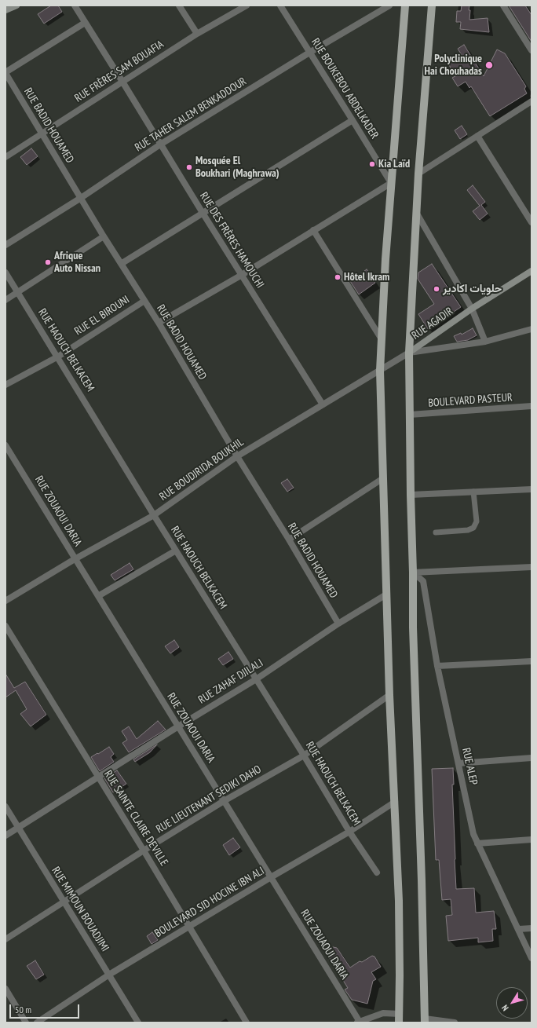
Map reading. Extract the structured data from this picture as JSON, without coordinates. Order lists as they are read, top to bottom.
{
  "streets": {
    "main road": ["RUE AGADIR"],
    "street": [
      "RUE FRÈRES SAM BOUAFIA",
      "RUE BOUKEBOU ABDELKADER",
      "RUE TAHER SALEM BENKADDOUR",
      "RUE BADID HOUAMED",
      "RUE DES FRÈRES HAMOUCHI",
      "RUE EL BIROUNI",
      "RUE HAOUCH BELKACEM",
      "BOULEVARD PASTEUR",
      "RUE BOUDJRIDA BOUKHIL",
      "RUE ZOUAOUI DARIA",
      "RUE ZAHAF DJILALI",
      "RUE ALEP",
      "RUE LIEUTENANT SEDIKI DAHO",
      "RUE SAINTE CLAIRE DEVILLE",
      "BOULEVARD SID HOCINE IBN ALI",
      "RUE MIMOUN BOUADJIMI"
    ]
  },
  "crossings": [
    ["RUE FRÈRES SAM BOUAFIA", "RUE BADID HOUAMED"],
    ["RUE FRÈRES SAM BOUAFIA", "RUE DES FRÈRES HAMOUCHI"],
    ["RUE BOUKEBOU ABDELKADER", "RUE TAHER SALEM BENKADDOUR"],
    ["RUE TAHER SALEM BENKADDOUR", "RUE BADID HOUAMED"],
    ["RUE TAHER SALEM BENKADDOUR", "RUE DES FRÈRES HAMOUCHI"],
    ["RUE BADID HOUAMED", "RUE EL BIROUNI"],
    ["RUE BADID HOUAMED", "RUE BOUDJRIDA BOUKHIL"],
    ["RUE BADID HOUAMED", "RUE ZAHAF DJILALI"],
    ["RUE DES FRÈRES HAMOUCHI", "RUE BOUDJRIDA BOUKHIL"],
    ["RUE EL BIROUNI", "RUE HAOUCH BELKACEM"],
    ["RUE AGADIR", "RUE BOUDJRIDA BOUKHIL"],
    ["RUE HAOUCH BELKACEM", "RUE BOUDJRIDA BOUKHIL"],
    ["RUE HAOUCH BELKACEM", "RUE ZAHAF DJILALI"],
    ["RUE HAOUCH BELKACEM", "RUE LIEUTENANT SEDIKI DAHO"],
    ["RUE HAOUCH BELKACEM", "BOULEVARD SID HOCINE IBN ALI"],
    ["RUE BOUDJRIDA BOUKHIL", "RUE ZOUAOUI DARIA"],
    ["RUE ZOUAOUI DARIA", "RUE ZAHAF DJILALI"],
    ["RUE ZOUAOUI DARIA", "RUE LIEUTENANT SEDIKI DAHO"],
    ["RUE ZOUAOUI DARIA", "BOULEVARD SID HOCINE IBN ALI"],
    ["RUE ZAHAF DJILALI", "RUE SAINTE CLAIRE DEVILLE"],
    ["RUE ZAHAF DJILALI", "RUE MIMOUN BOUADJIMI"],
    ["RUE LIEUTENANT SEDIKI DAHO", "RUE SAINTE CLAIRE DEVILLE"],
    ["RUE LIEUTENANT SEDIKI DAHO", "RUE MIMOUN BOUADJIMI"],
    ["RUE SAINTE CLAIRE DEVILLE", "BOULEVARD SID HOCINE IBN ALI"],
    ["BOULEVARD SID HOCINE IBN ALI", "RUE MIMOUN BOUADJIMI"]
  ],
  "places": [
    "Polyclinique Hai Chouhadas",
    "Kia Laïd",
    "Mosquée El Boukhari (Maghrawa)",
    "Afrique Auto Nissan",
    "Hôtel Ikram",
    "حلويات اكادير"
  ],
  "scale_bar": "50 m",
  "north": "bottom left"
}
